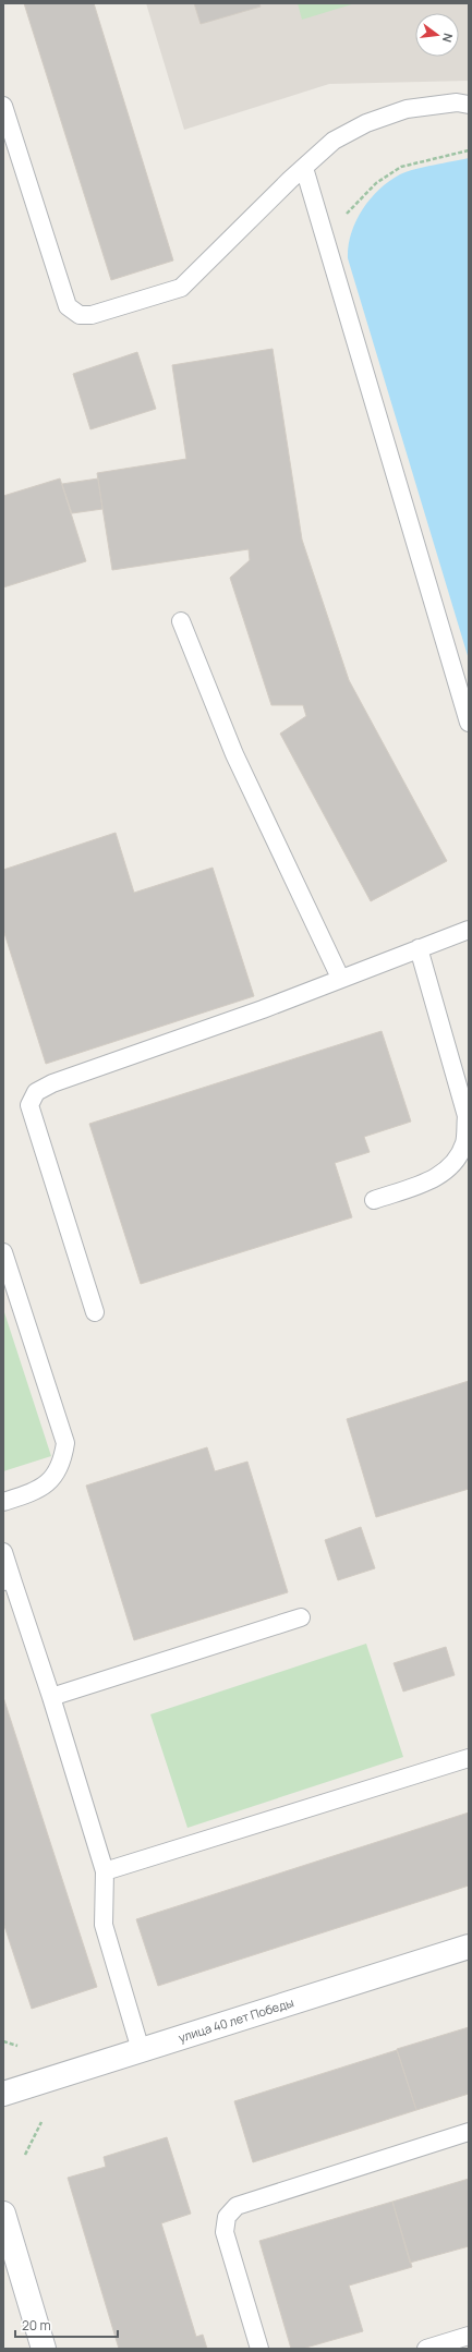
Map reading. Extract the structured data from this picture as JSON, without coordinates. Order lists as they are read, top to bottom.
{
  "streets": {
    "street": ["улица 40 лет Победы"]
  },
  "scale_bar": "20 m",
  "north": "right"
}
